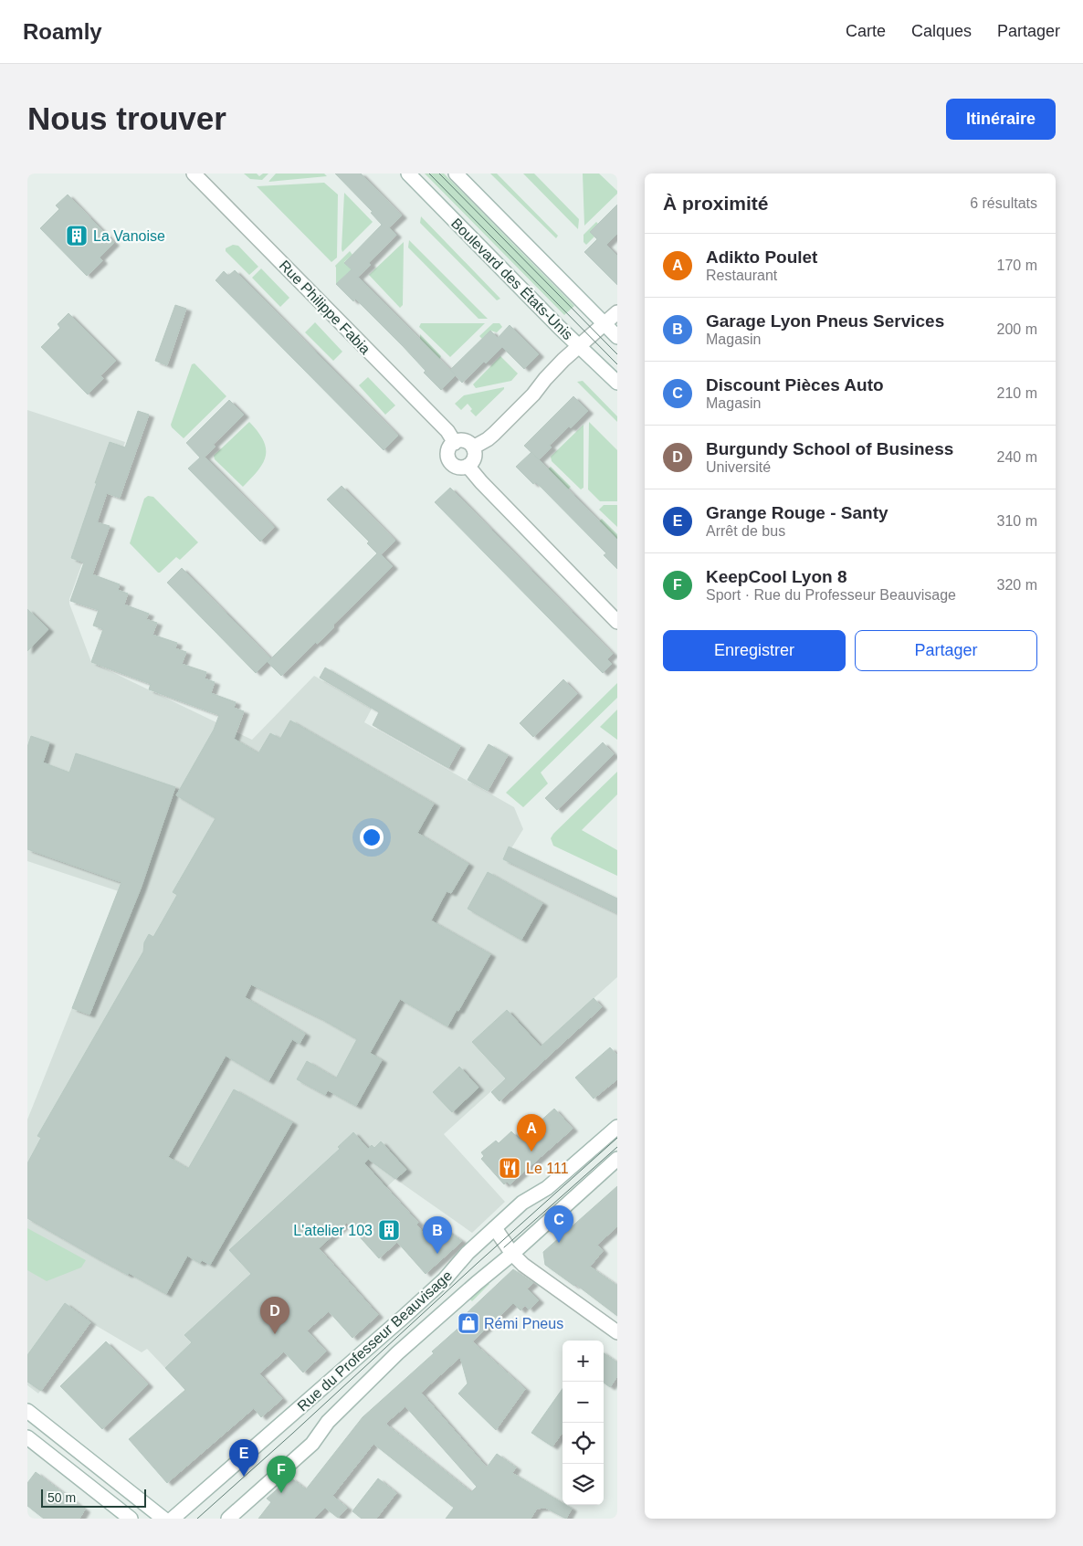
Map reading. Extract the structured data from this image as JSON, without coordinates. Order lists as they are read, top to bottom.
{
  "streets": {
    "street": ["Boulevard des États-Unis", "Rue Philippe Fabia", "Rue du Professeur Beauvisage"]
  },
  "places": {
    "building": ["La Vanoise", "L'atelier 103"],
    "restaurant": ["Le 111"],
    "shop": ["Rémi Pneus"]
  },
  "scale_bar": "50 m",
  "page": {
    "header": "Roamly",
    "nav": ["Carte", "Calques", "Partager"],
    "buttons": [
      "Itinéraire",
      ["Enregistrer", "Partager"]
    ],
    "title": "Nous trouver",
    "heading": ["À proximité", "6 résultats"],
    "list": [
      {
        "mark": "A",
        "name": "Adikto Poulet",
        "note": "Restaurant",
        "value": "170 m"
      },
      {
        "mark": "B",
        "name": "Garage Lyon Pneus Services",
        "note": "Magasin",
        "value": "200 m"
      },
      {
        "mark": "C",
        "name": "Discount Pièces Auto",
        "note": "Magasin",
        "value": "210 m"
      },
      {
        "mark": "D",
        "name": "Burgundy School of Business",
        "note": "Université",
        "value": "240 m"
      },
      {
        "mark": "E",
        "name": "Grange Rouge - Santy",
        "note": "Arrêt de bus",
        "value": "310 m"
      },
      {
        "mark": "F",
        "name": "KeepCool Lyon 8",
        "note": "Sport · Rue du Professeur Beauvisage",
        "value": "320 m"
      }
    ],
    "pins": [
      "A",
      "C",
      "B",
      "D",
      "E",
      "F"
    ],
    "map_buttons": ["+", "−"],
    "scale": "50 m"
  }
}
